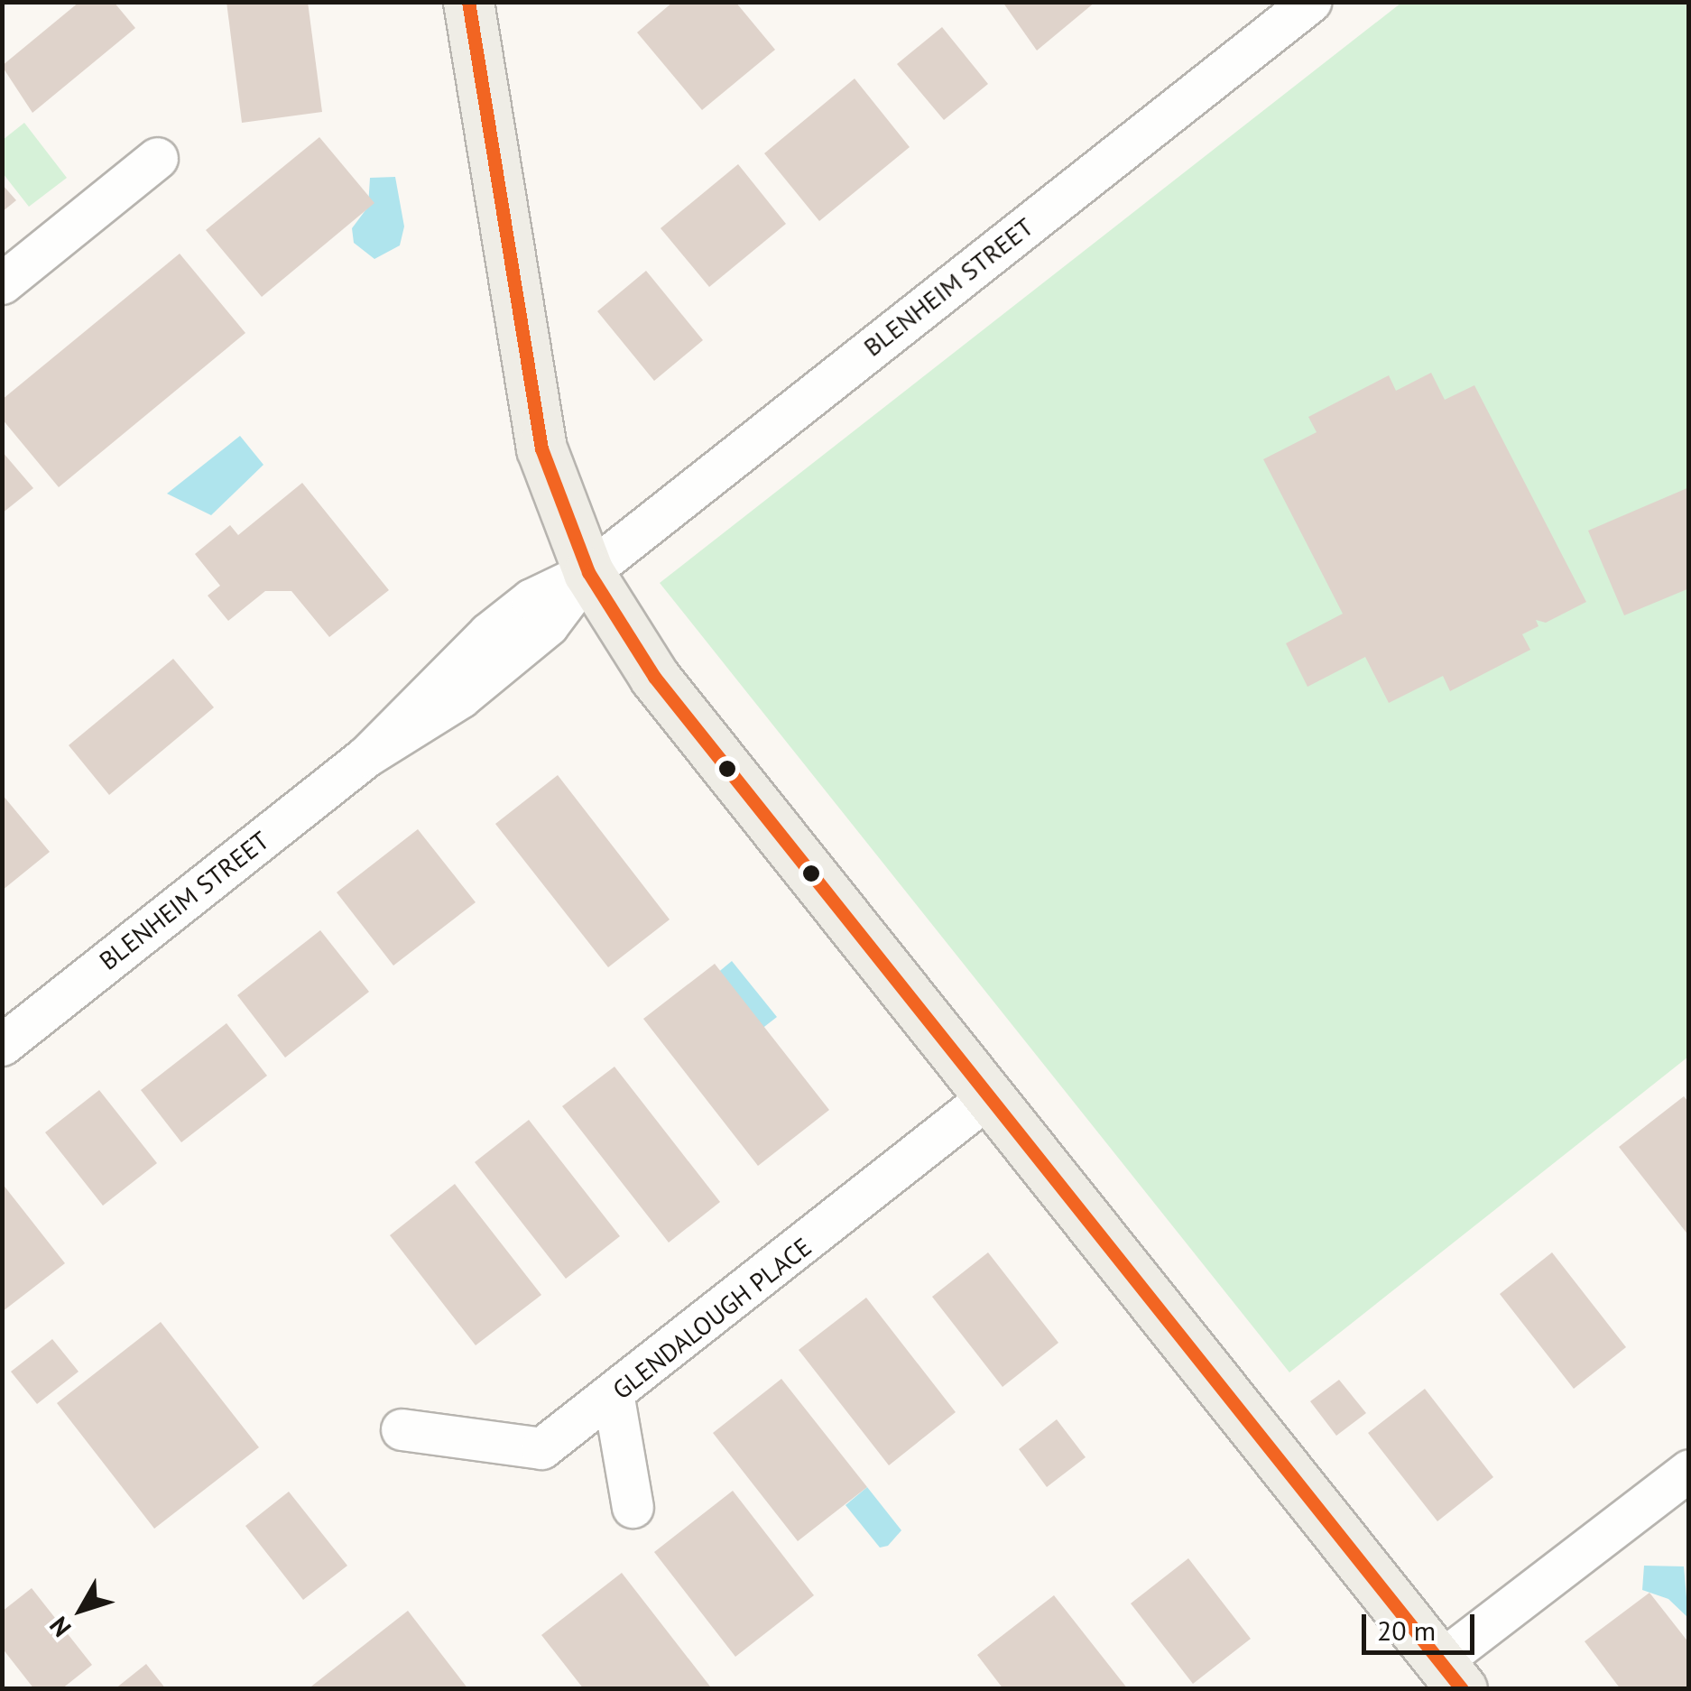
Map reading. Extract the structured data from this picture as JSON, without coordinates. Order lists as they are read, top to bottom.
{
  "streets": {
    "street": ["BLENHEIM STREET", "GLENDALOUGH PLACE"]
  },
  "scale_bar": "20 m",
  "north": "bottom left"
}
